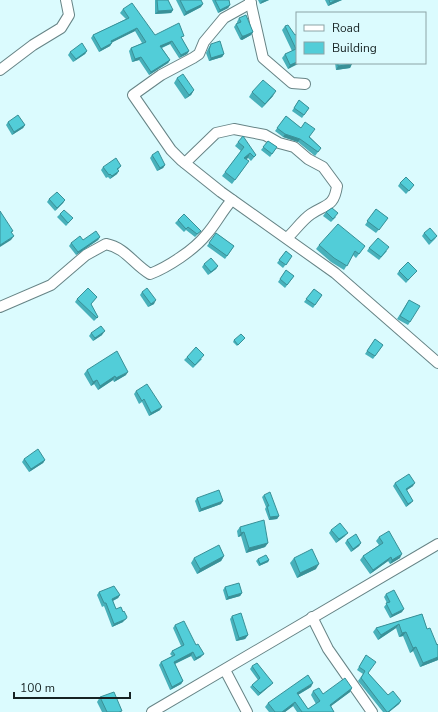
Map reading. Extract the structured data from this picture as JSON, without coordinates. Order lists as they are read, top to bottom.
{
  "legend": ["Road", "Building"],
  "scale_bar": "100 m"
}
